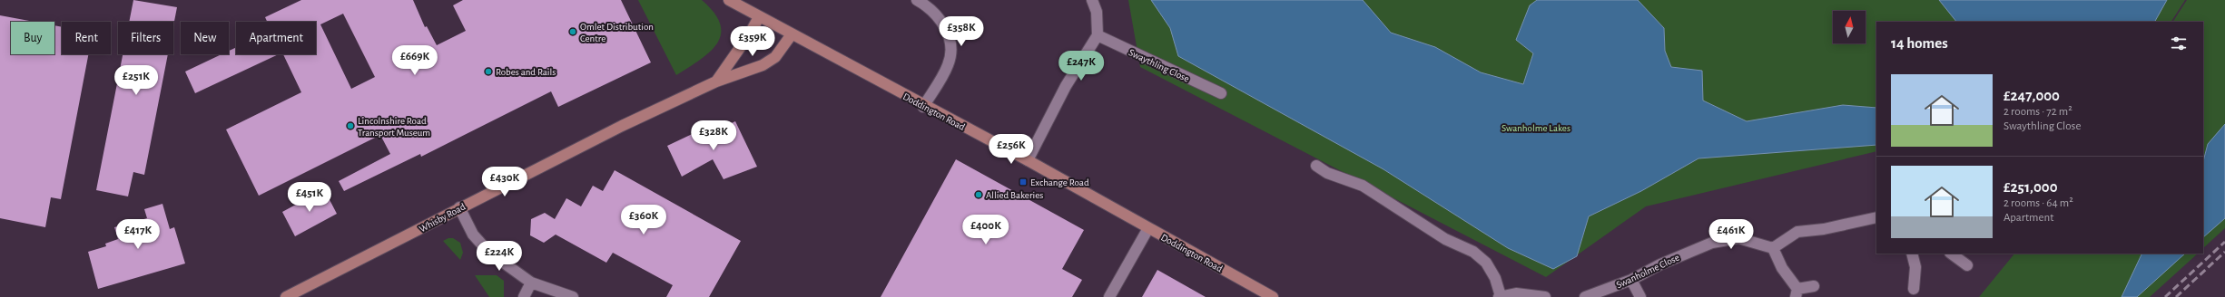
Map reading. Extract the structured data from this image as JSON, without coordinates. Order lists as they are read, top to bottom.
{
  "streets": {
    "street": [
      "Swaythling Close",
      "Doddington Road",
      "Whisby Road",
      "Swanholme Close"
    ]
  },
  "crossings": [
    ["Doddington Road", "Whisby Road"]
  ],
  "parks": ["Swanholme Lakes"],
  "places": {
    "other": [
      "Omlet Distribution Centre",
      "Robes and Rails",
      "Lincolnshire Road Transport Museum",
      "Allied Bakeries"
    ],
    "transit": ["Exchange Road"]
  },
  "north": "top",
  "page": {
    "price": [
      "£358K",
      "£359K",
      "£669K",
      "£247K",
      "£251K",
      "£328K",
      "£256K",
      "£430K",
      "£451K",
      "£360K",
      "£400K",
      "£417K",
      "£461K",
      "£224K"
    ],
    "chip": [
      "Buy",
      "Rent",
      "Filters",
      "New",
      "Apartment"
    ],
    "heading": "14 homes",
    "list": [
      {
        "name": "£247,000",
        "note": "2 rooms · 72 m² · Swaythling Close"
      },
      {
        "name": "£251,000",
        "note": "2 rooms · 64 m² · Apartment"
      }
    ]
  }
}
